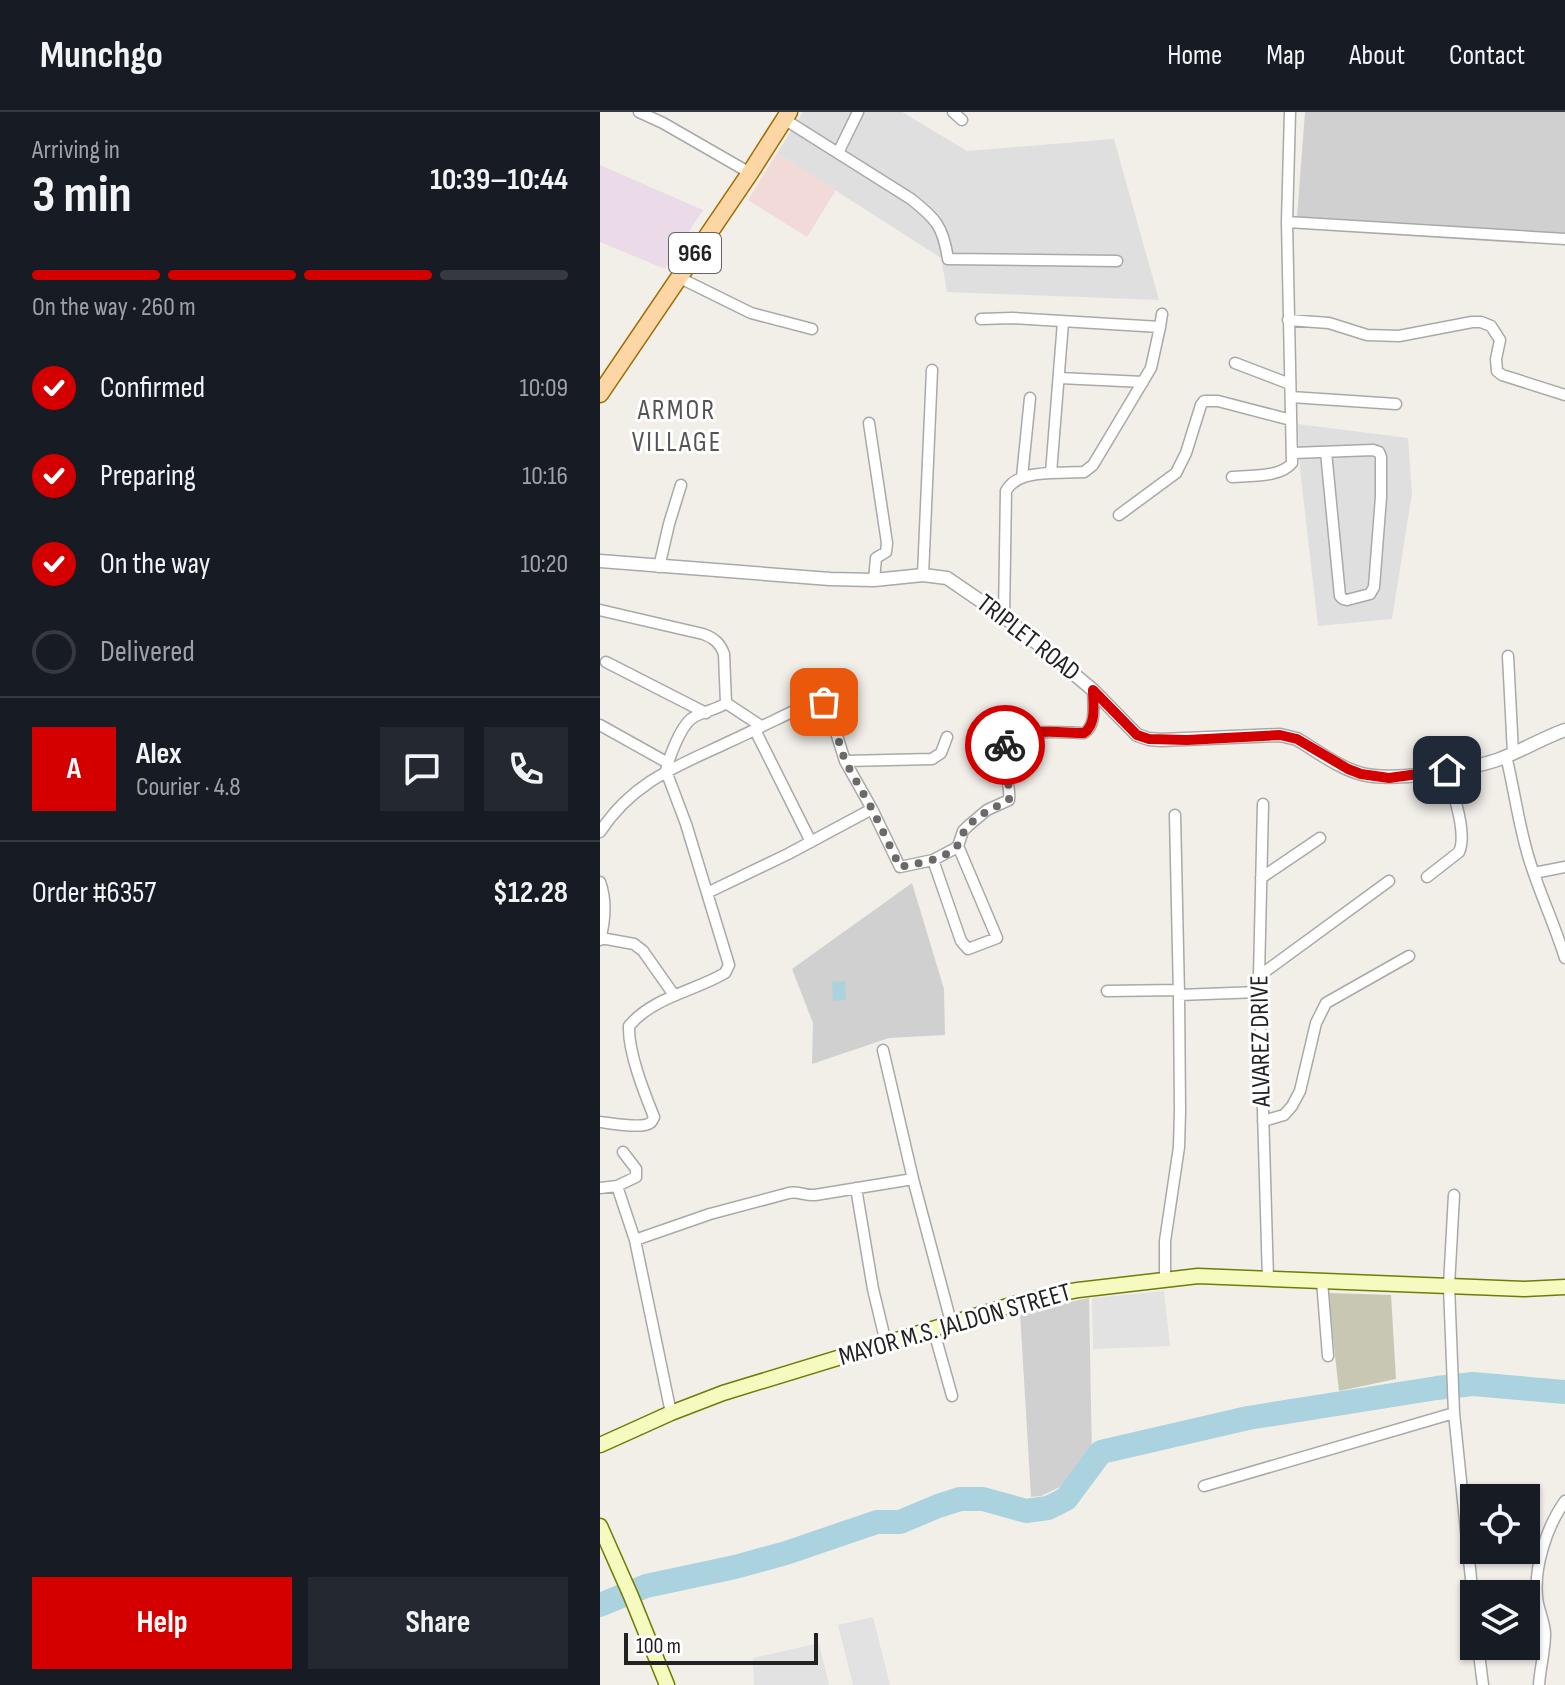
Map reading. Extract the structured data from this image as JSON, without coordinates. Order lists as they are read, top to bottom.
{
  "streets": {
    "main road": ["966", "MAYOR M.S. JALDON STREET"],
    "street": ["TRIPLET ROAD", "ALVAREZ DRIVE"]
  },
  "crossings": [
    ["ALVAREZ DRIVE", "MAYOR M.S. JALDON STREET"]
  ],
  "districts": ["ARMOR VILLAGE"],
  "scale_bar": "100 m",
  "page": {
    "header": "Munchgo",
    "nav": [
      "Home",
      "Map",
      "About",
      "Contact"
    ],
    "heading": ["3 min", "Arriving in", "10:39–10:44"],
    "panel": [
      "Alex",
      "Courier · 4.8",
      "Order #6357",
      "$12.28"
    ],
    "bar": "On the way · 260 m",
    "list": [
      ["Confirmed", "10:09"],
      ["Preparing", "10:16"],
      ["On the way", "10:20"],
      "Delivered"
    ],
    "round": "A",
    "buttons": ["Help", "Share"],
    "scale": "100 m"
  }
}
